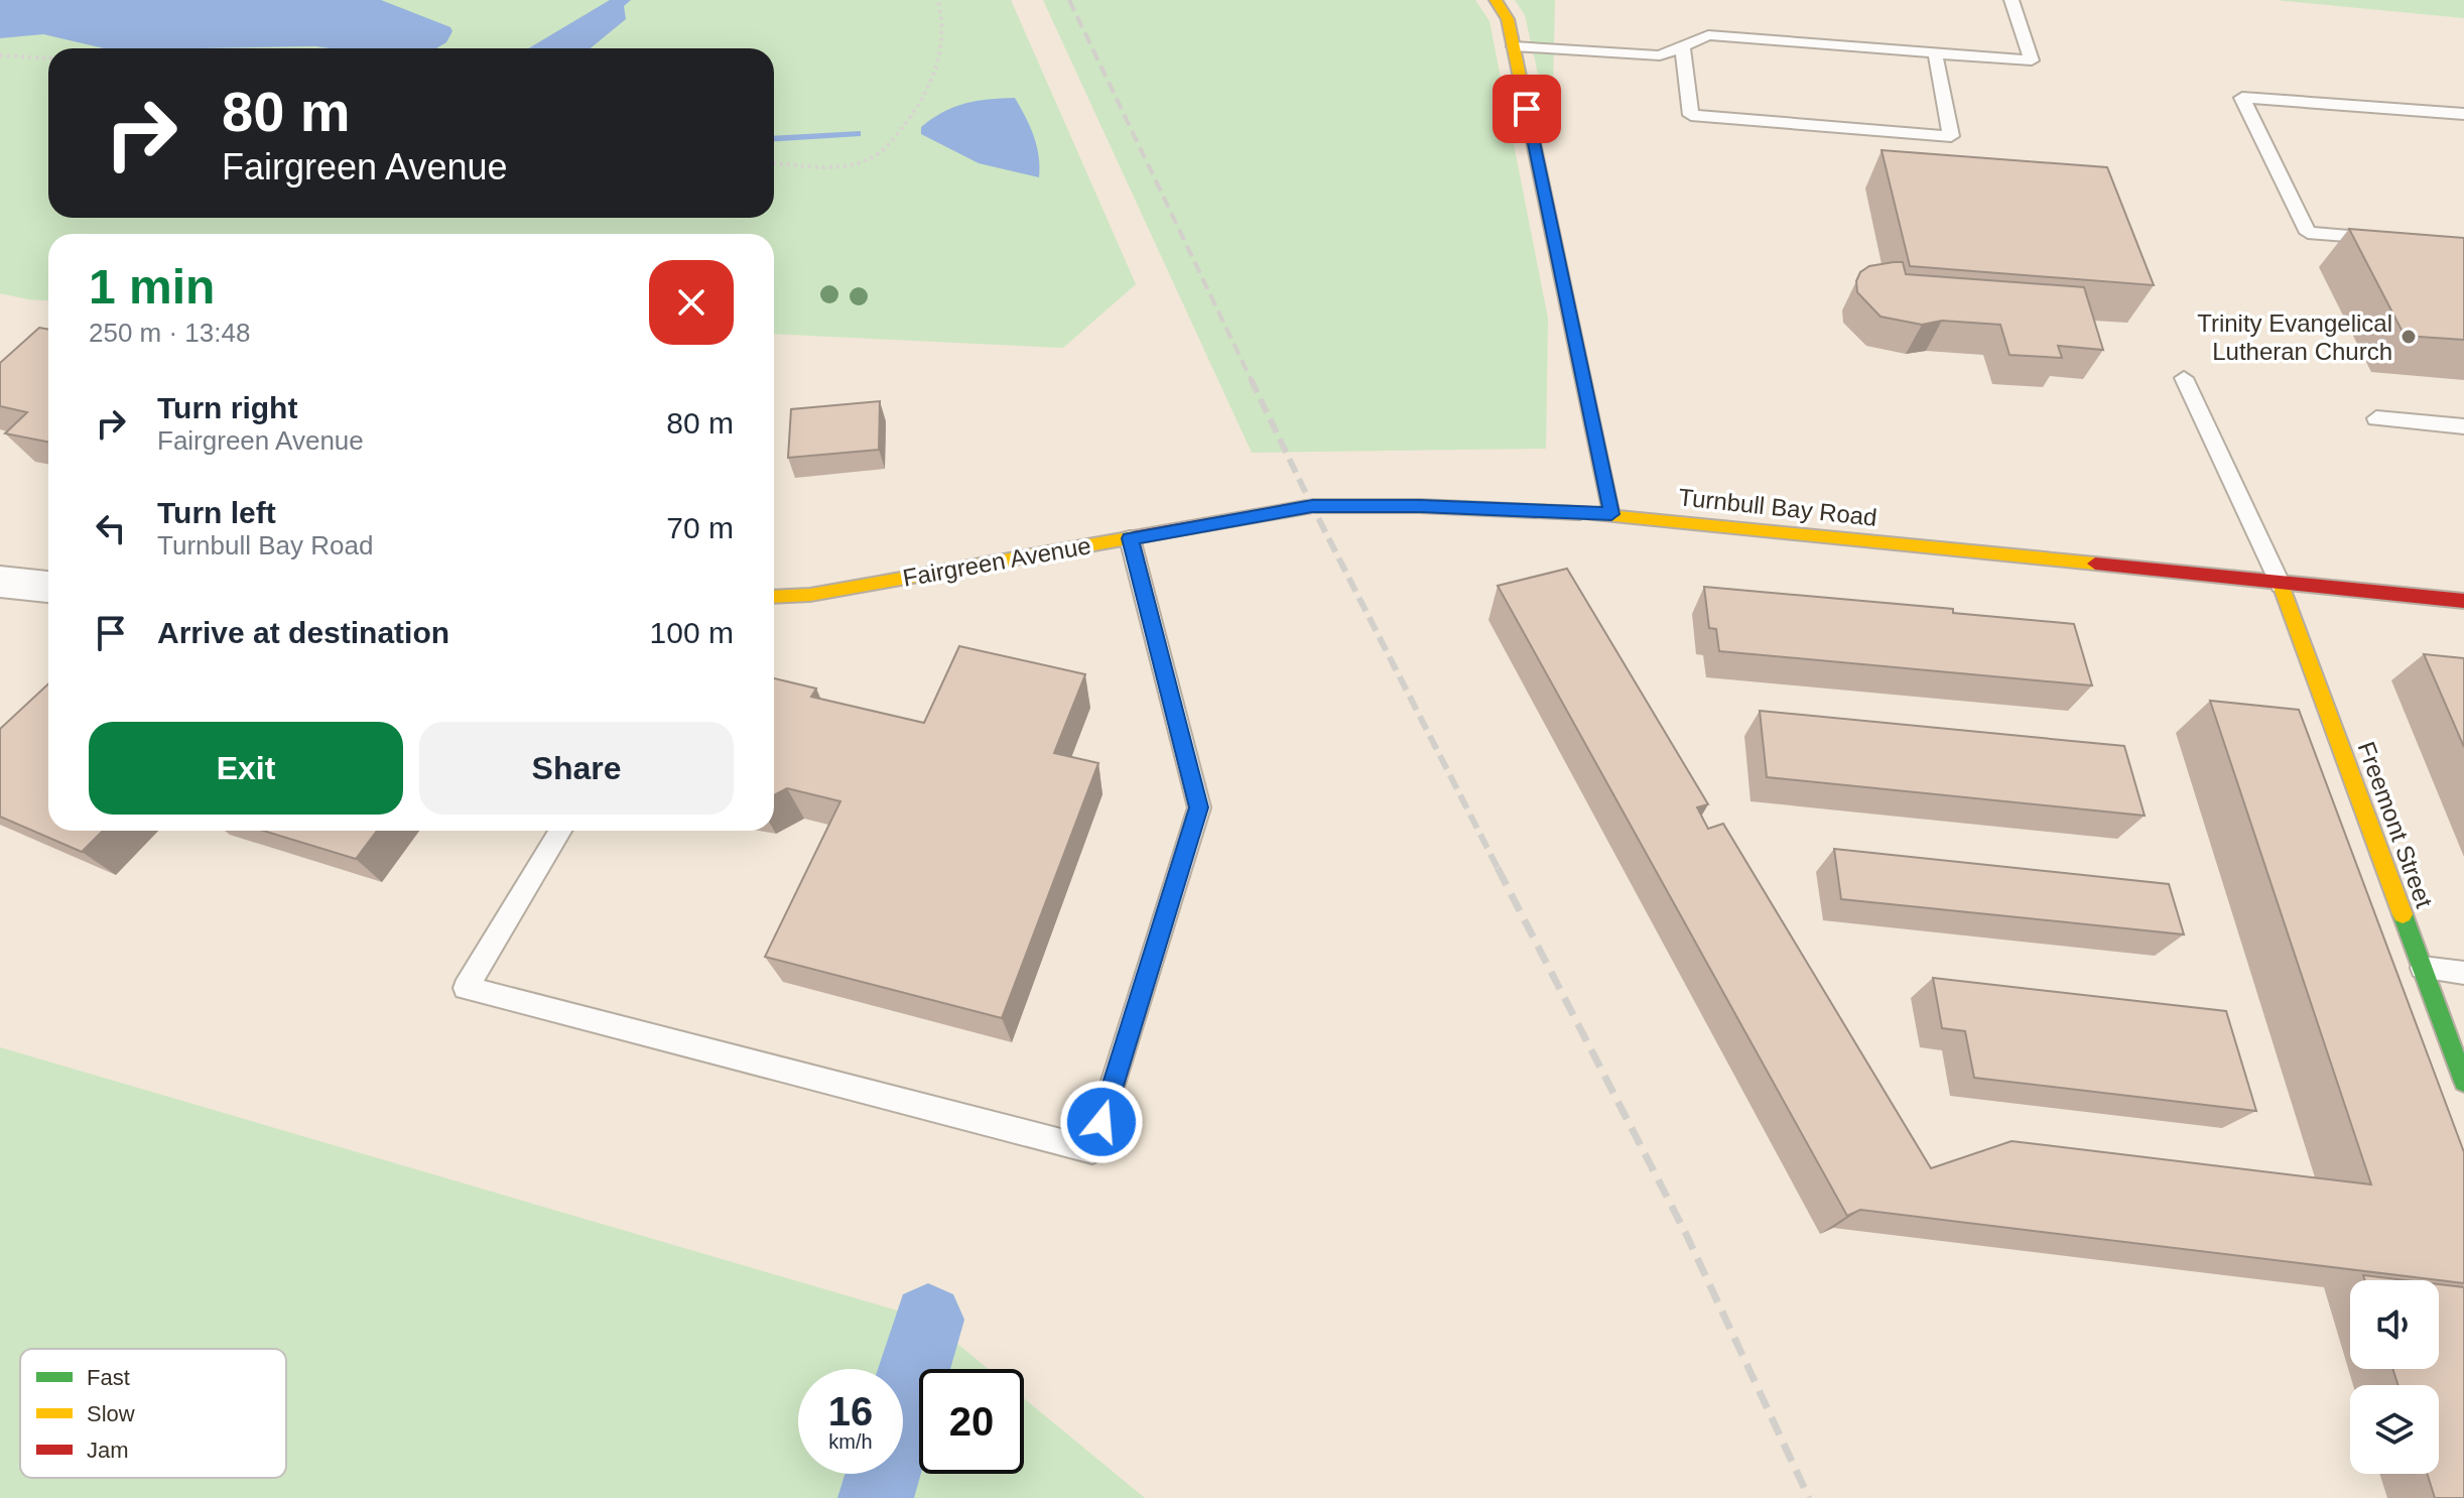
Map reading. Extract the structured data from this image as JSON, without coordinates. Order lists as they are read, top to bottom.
{
  "streets": {
    "street": ["Turnbull Bay Road", "Fairgreen Avenue", "Freemont Street"]
  },
  "crossings": [
    ["Turnbull Bay Road", "Fairgreen Avenue"],
    ["Turnbull Bay Road", "Freemont Street"]
  ],
  "places": ["Trinity Evangelical Lutheran Church"],
  "legend": ["Fast", "Slow", "Jam"],
  "page": {
    "turn": ["80 m", "Fairgreen Avenue"],
    "heading": ["1 min", "250 m · 13:48"],
    "list": [
      {
        "name": "Turn right",
        "note": "Fairgreen Avenue",
        "value": "80 m"
      },
      {
        "name": "Turn left",
        "note": "Turnbull Bay Road",
        "value": "70 m"
      },
      {
        "name": "Arrive at destination",
        "value": "100 m"
      }
    ],
    "buttons": ["Exit", "Share"],
    "speed": "16 km/h",
    "limit": "20"
  }
}
